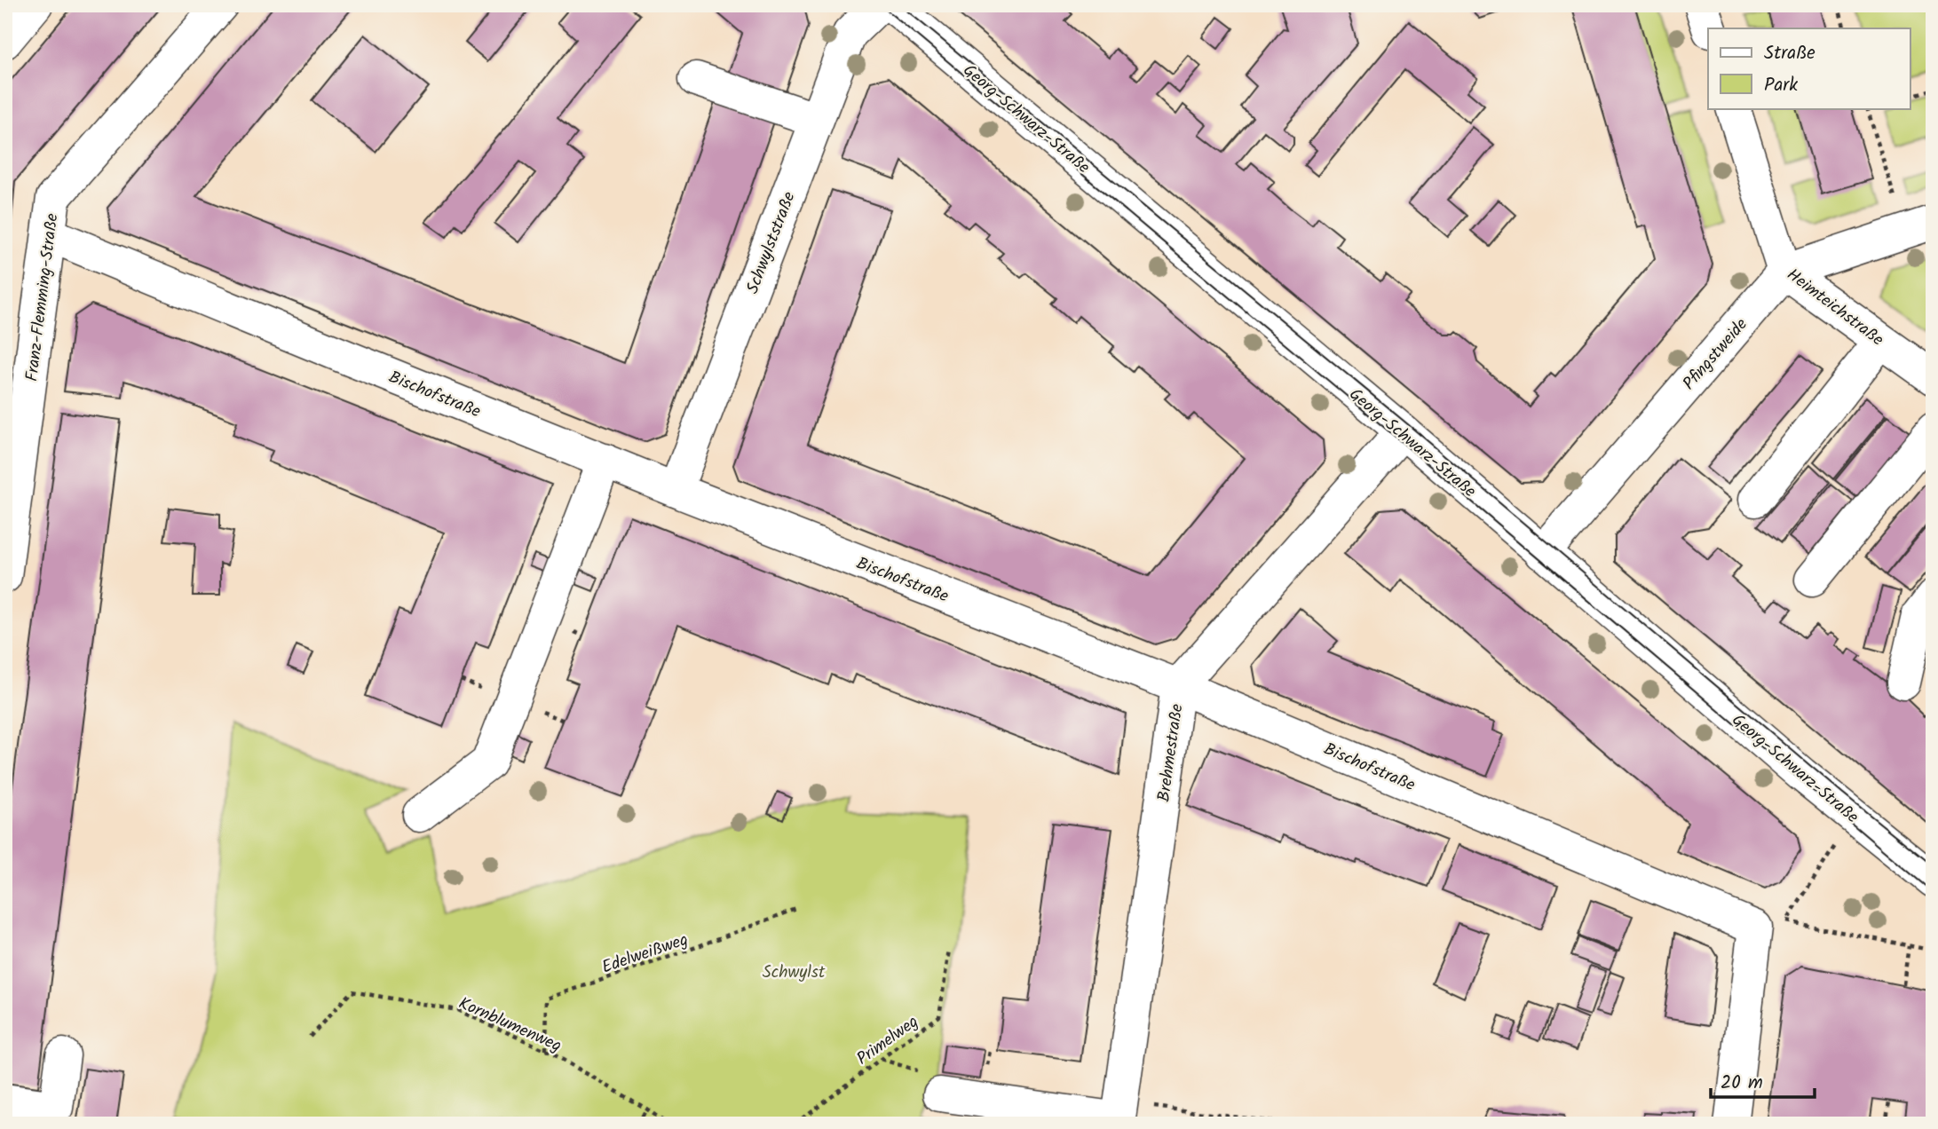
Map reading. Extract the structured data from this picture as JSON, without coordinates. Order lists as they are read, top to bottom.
{
  "streets": {
    "street": [
      "Georg-Schwarz-Straße",
      "Schwylststraße",
      "Franz-Flemming-Straße",
      "Heimteichstraße",
      "Pfingstweide",
      "Bischofstraße",
      "Brehmestraße"
    ],
    "path": ["Edelweißweg", "Kornblumenweg", "Primelweg"]
  },
  "crossings": [
    ["Georg-Schwarz-Straße", "Pfingstweide"],
    ["Georg-Schwarz-Straße", "Brehmestraße"],
    ["Schwylststraße", "Bischofstraße"],
    ["Franz-Flemming-Straße", "Bischofstraße"],
    ["Heimteichstraße", "Pfingstweide"],
    ["Bischofstraße", "Brehmestraße"],
    ["Edelweißweg", "Kornblumenweg"]
  ],
  "parks": ["Schwylst"],
  "legend": ["Straße", "Park"],
  "scale_bar": "20 m"
}
